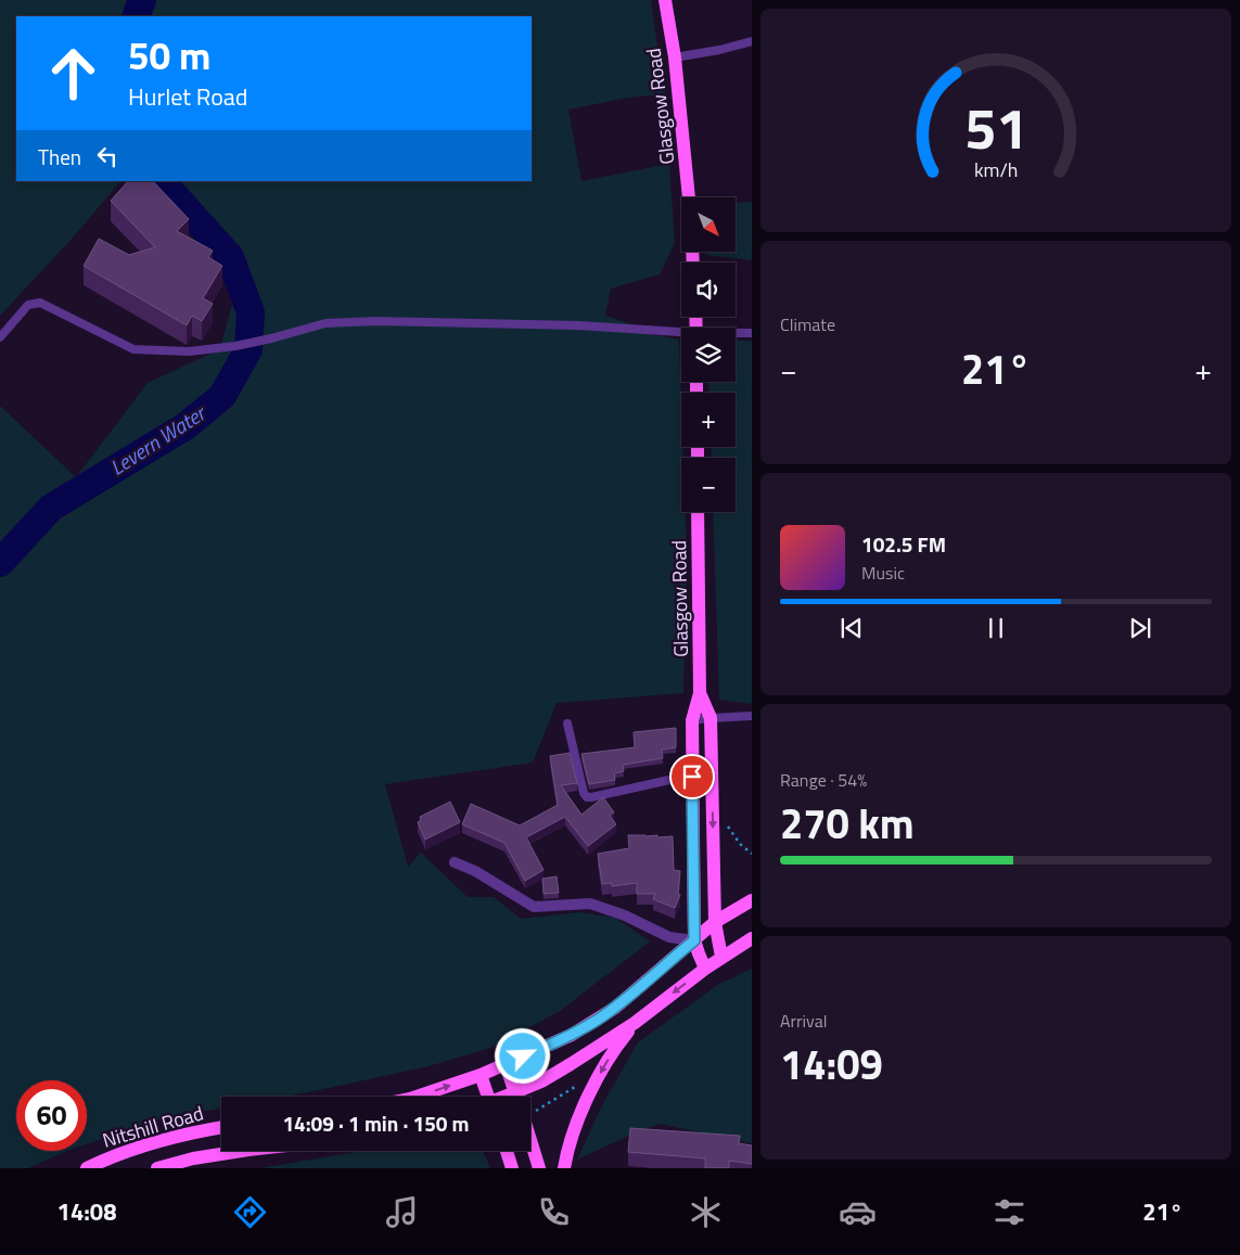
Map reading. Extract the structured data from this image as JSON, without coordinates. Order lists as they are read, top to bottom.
{
  "streets": {
    "main road": ["Glasgow Road", "Nitshill Road"]
  },
  "water": ["Levern Water"],
  "north": "bottom right",
  "page": {
    "turn": ["50 m", "Hurlet Road"],
    "then": "Then",
    "map_buttons": ["+", "−"],
    "tile": [
      "Climate",
      ["Range · 54%", "270 km"],
      ["Arrival", "14:09"]
    ],
    "heat": ["−", "21°", "+"],
    "song": ["102.5 FM", "Music"],
    "limit": "60",
    "trip": "14:09 · 1 min · 150 m",
    "tabs": ["14:08", "21°"],
    "gauge": ["51", "km/h"]
  }
}
